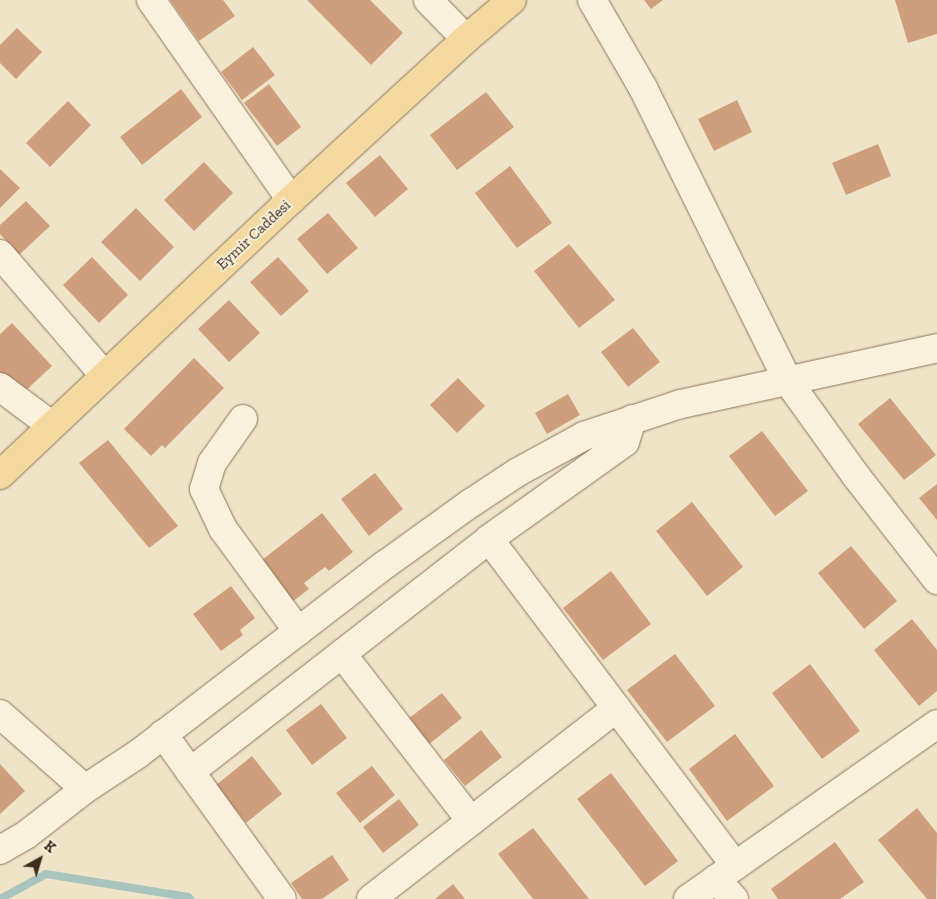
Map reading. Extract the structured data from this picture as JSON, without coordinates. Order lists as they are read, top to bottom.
{
  "streets": {
    "main road": ["Eymir Caddesi"]
  },
  "north": "top right"
}
